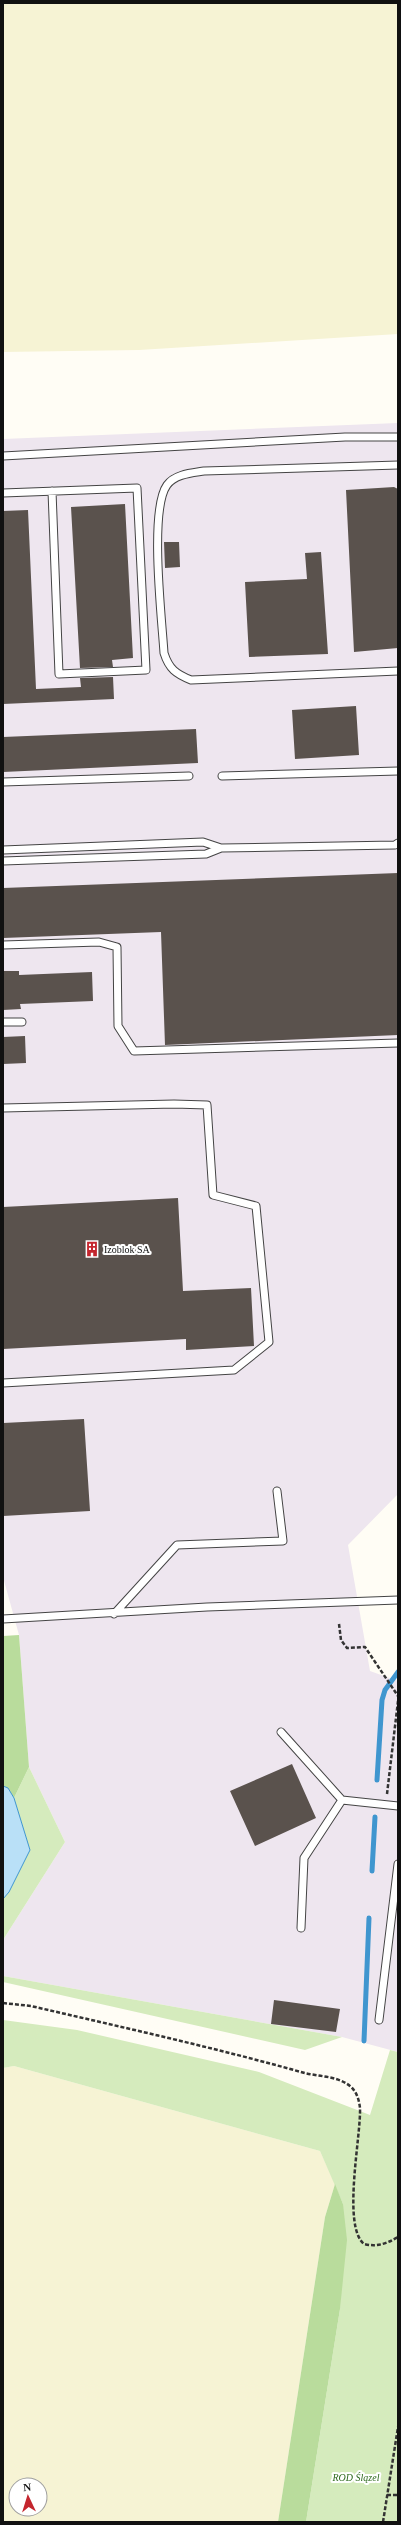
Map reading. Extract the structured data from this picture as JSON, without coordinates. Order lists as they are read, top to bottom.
{
  "parks": ["ROD Ślązel"],
  "places": {
    "building": ["Izoblok SA"]
  },
  "north": "top"
}
